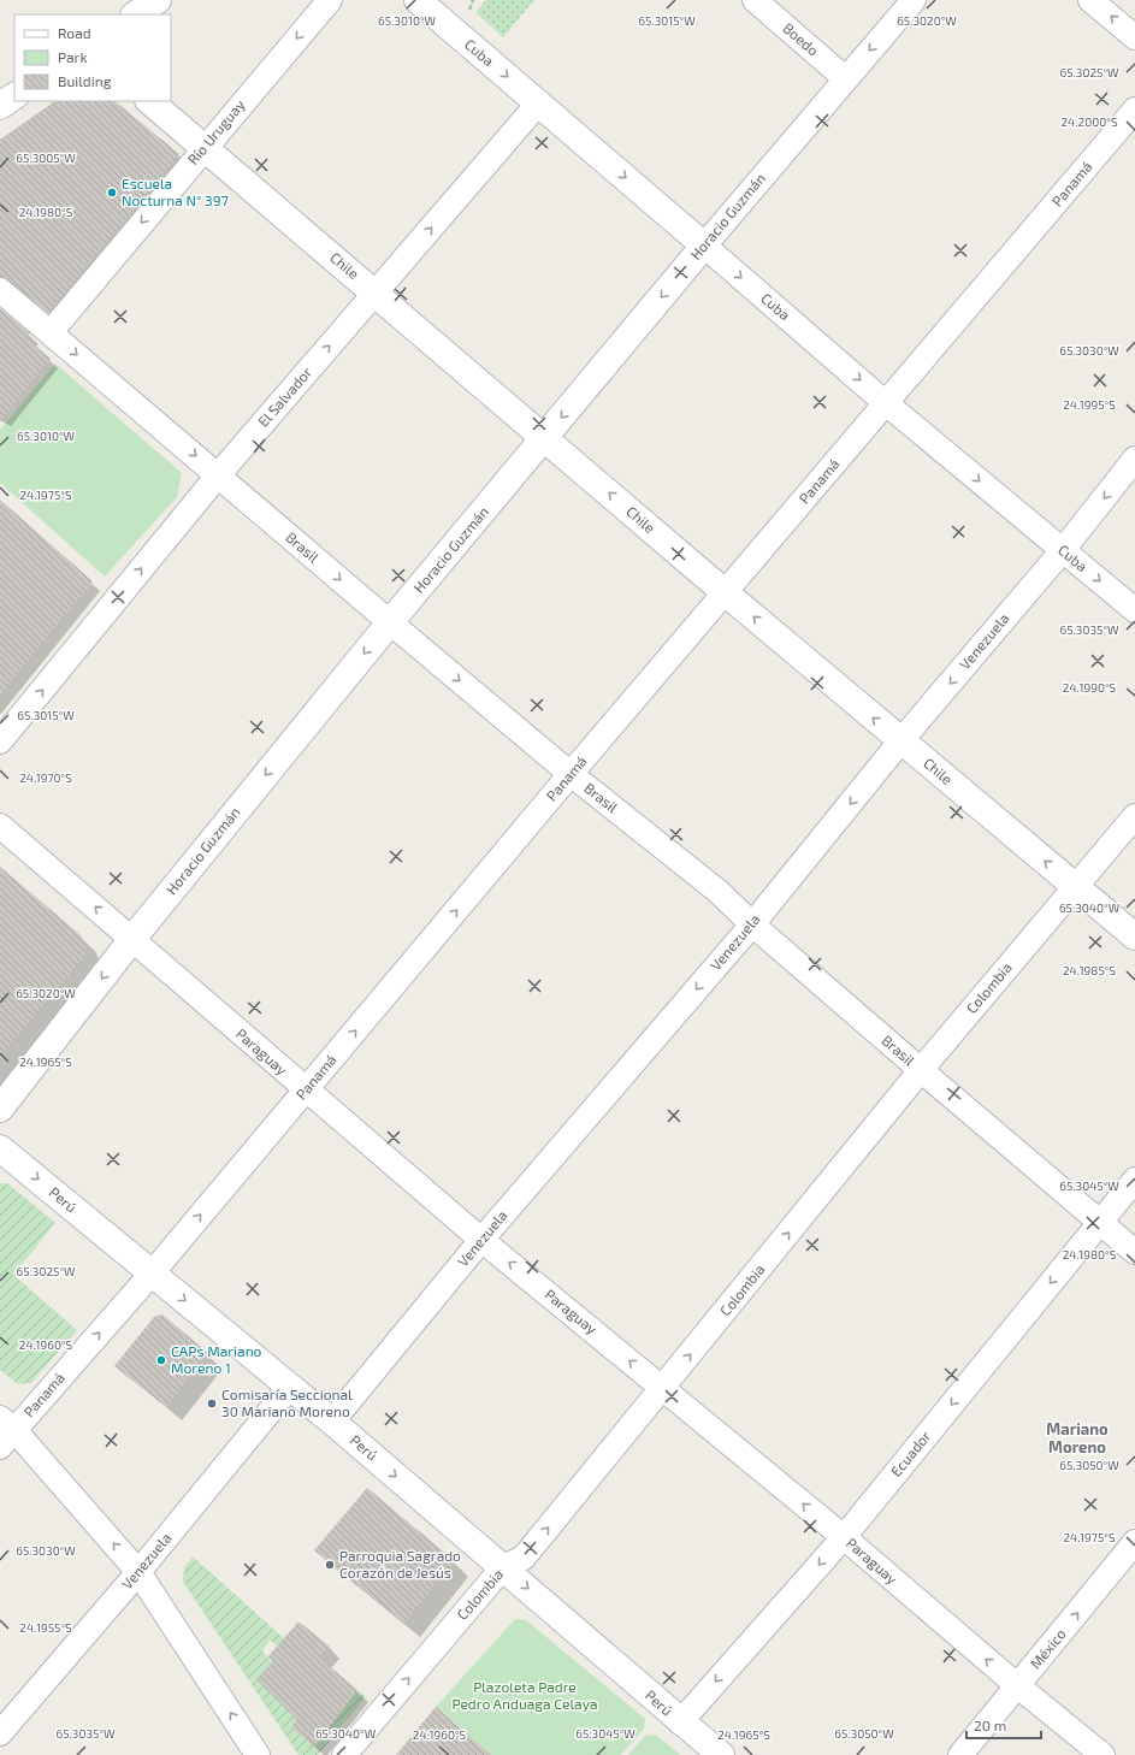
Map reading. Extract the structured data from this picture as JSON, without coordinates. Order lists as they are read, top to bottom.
{
  "streets": {
    "street": [
      "Boedo",
      "Cuba",
      "Río Uruguay",
      "Panamá",
      "Horacio Guzmán",
      "Chile",
      "El Salvador",
      "Brasil",
      "Venezuela",
      "Colombia",
      "Paraguay",
      "Perú",
      "Ecuador",
      "México"
    ]
  },
  "crossings": [
    ["Boedo", "Horacio Guzmán"],
    ["Cuba", "Panamá"],
    ["Cuba", "Horacio Guzmán"],
    ["Cuba", "El Salvador"],
    ["Cuba", "Venezuela"],
    ["Río Uruguay", "Chile"],
    ["Río Uruguay", "Brasil"],
    ["Panamá", "Chile"],
    ["Panamá", "Brasil"],
    ["Panamá", "Paraguay"],
    ["Panamá", "Perú"],
    ["Horacio Guzmán", "Chile"],
    ["Horacio Guzmán", "Brasil"],
    ["Horacio Guzmán", "Paraguay"],
    ["Chile", "El Salvador"],
    ["Chile", "Venezuela"],
    ["Chile", "Colombia"],
    ["El Salvador", "Brasil"],
    ["Brasil", "Venezuela"],
    ["Brasil", "Colombia"],
    ["Brasil", "Ecuador"],
    ["Venezuela", "Paraguay"],
    ["Venezuela", "Perú"],
    ["Colombia", "Paraguay"],
    ["Colombia", "Perú"],
    ["Paraguay", "Ecuador"],
    ["Paraguay", "México"],
    ["Perú", "Ecuador"]
  ],
  "one_way": [
    "Cuba",
    "Río Uruguay",
    "Panamá",
    "Horacio Guzmán",
    "Chile",
    "El Salvador",
    "Brasil",
    "Venezuela",
    "Colombia",
    "Paraguay",
    "Perú",
    "Ecuador",
    "México"
  ],
  "districts": ["Mariano Moreno"],
  "parks": ["Plazoleta Padre Pedro Anduaga Celaya"],
  "places": [
    "Escuela Nocturna N° 397",
    "CAPs Mariano Moreno 1",
    "Comisaría Seccional 30 Mariano Moreno",
    "Parroquia Sagrado Corazón de Jesús"
  ],
  "legend": ["Road", "Park", "Building"],
  "scale_bar": "20 m",
  "coordinates": [
    "65.3010°W",
    "65.3015°W",
    "65.3020°W",
    "65.3025°W",
    "24.2000°S",
    "65.3005°W",
    "24.1980°S",
    "65.3030°W",
    "24.1995°S",
    "24.1975°S",
    "65.3035°W",
    "24.1990°S",
    "24.1970°S",
    "65.3040°W",
    "24.1985°S",
    "24.1965°S",
    "65.3045°W",
    "24.1960°S",
    "65.3050°W",
    "24.1955°S"
  ]
}
